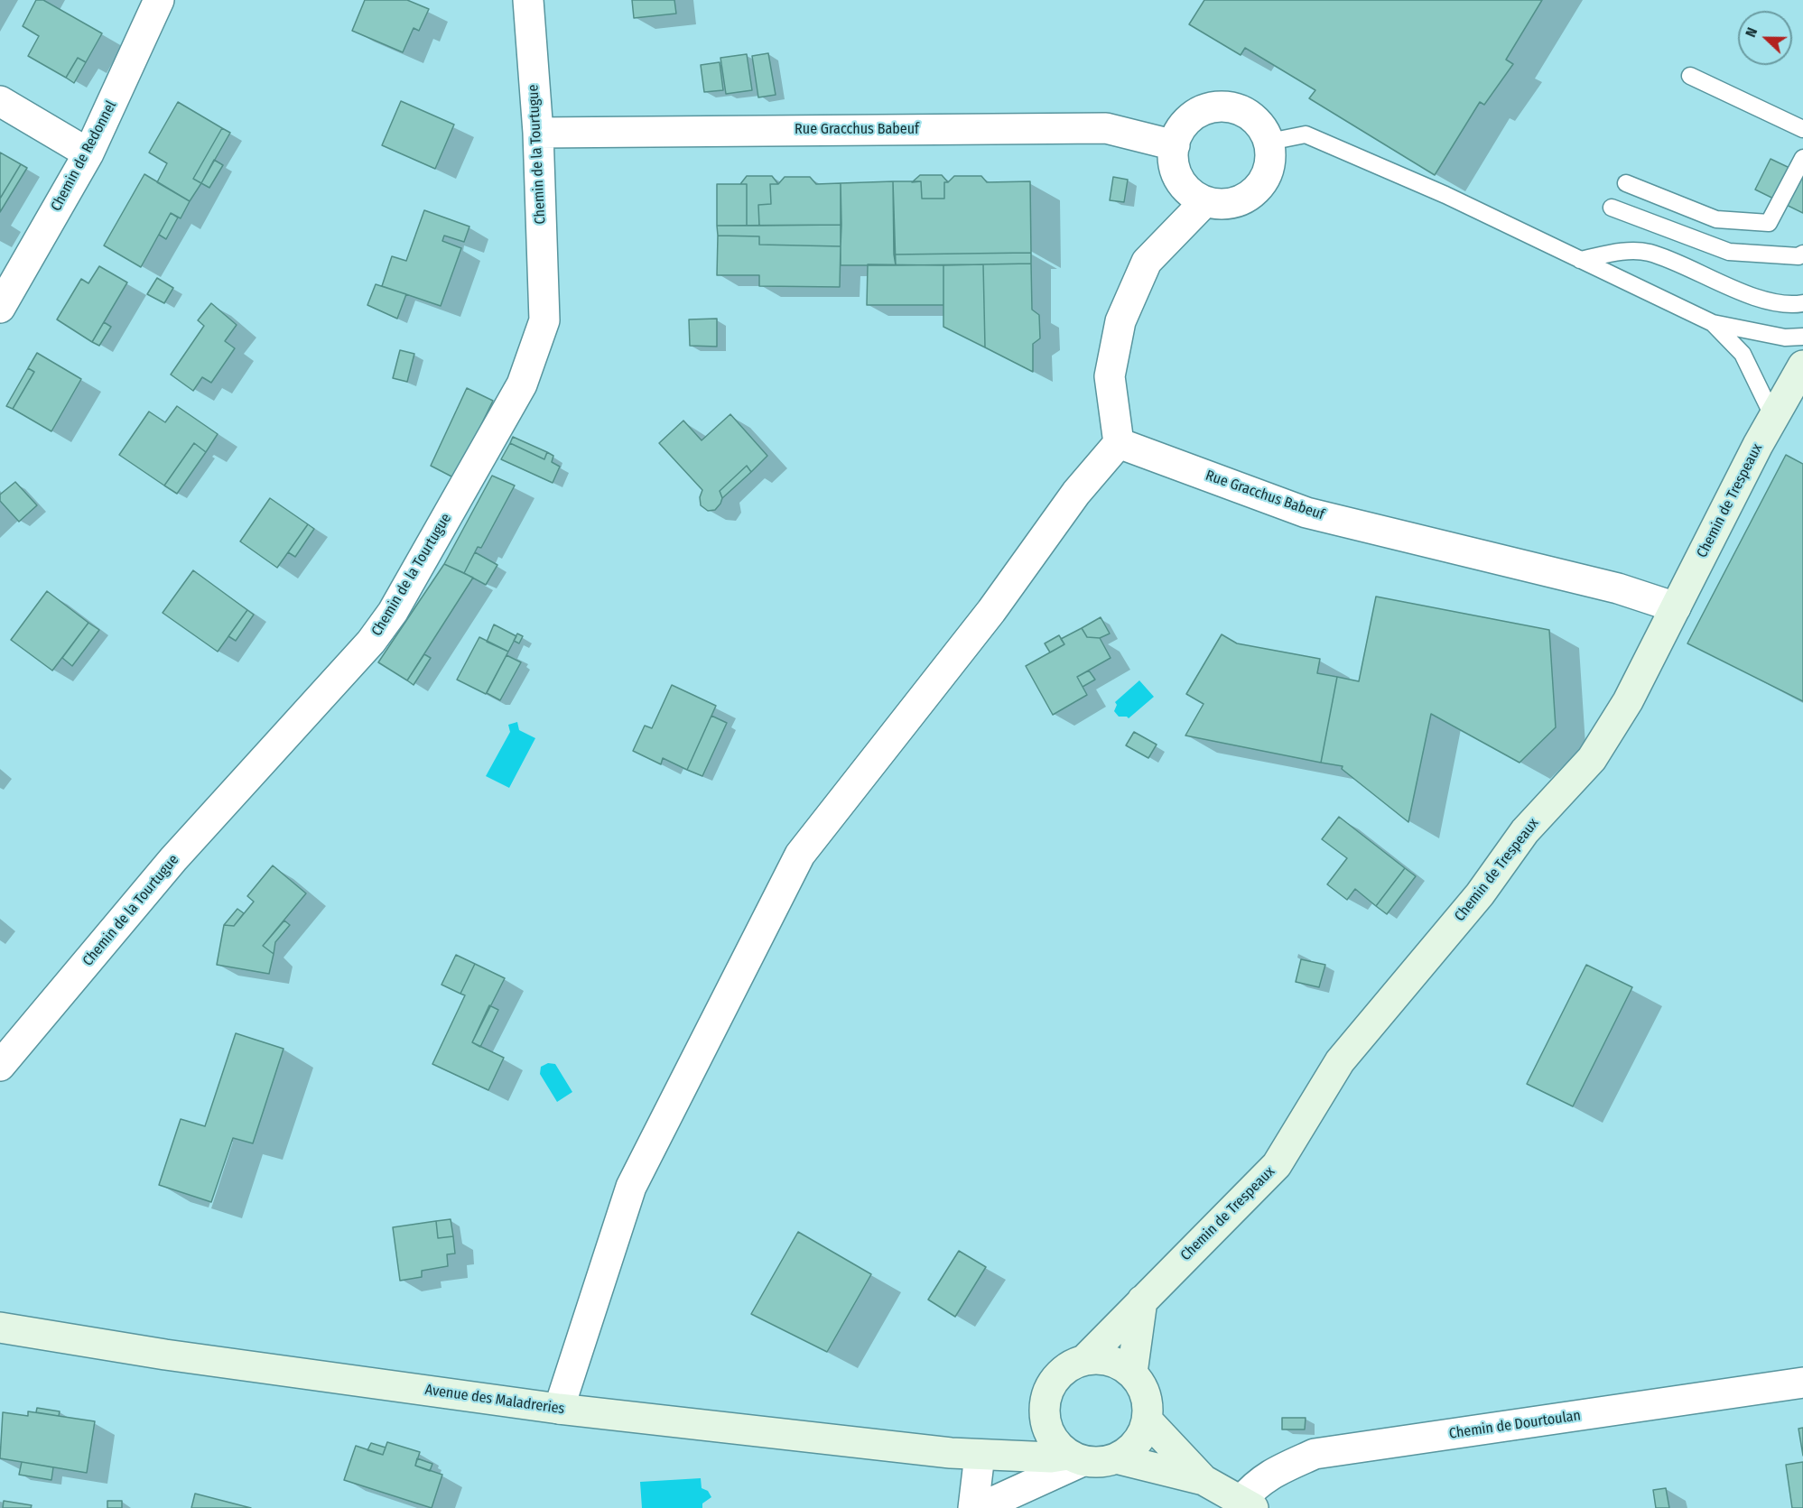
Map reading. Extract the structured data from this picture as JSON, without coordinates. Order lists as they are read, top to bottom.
{
  "streets": {
    "street": [
      "Rue Gracchus Babeuf",
      "Chemin de la Tourtugue",
      "Chemin de Redonnel",
      "Chemin de Trespeaux",
      "Avenue des Maladreries",
      "Chemin de Dourtoulan"
    ]
  },
  "crossings": [
    ["Rue Gracchus Babeuf", "Chemin de la Tourtugue"],
    ["Rue Gracchus Babeuf", "Chemin de Trespeaux"],
    ["Chemin de Trespeaux", "Avenue des Maladreries"]
  ],
  "north": "left"
}
